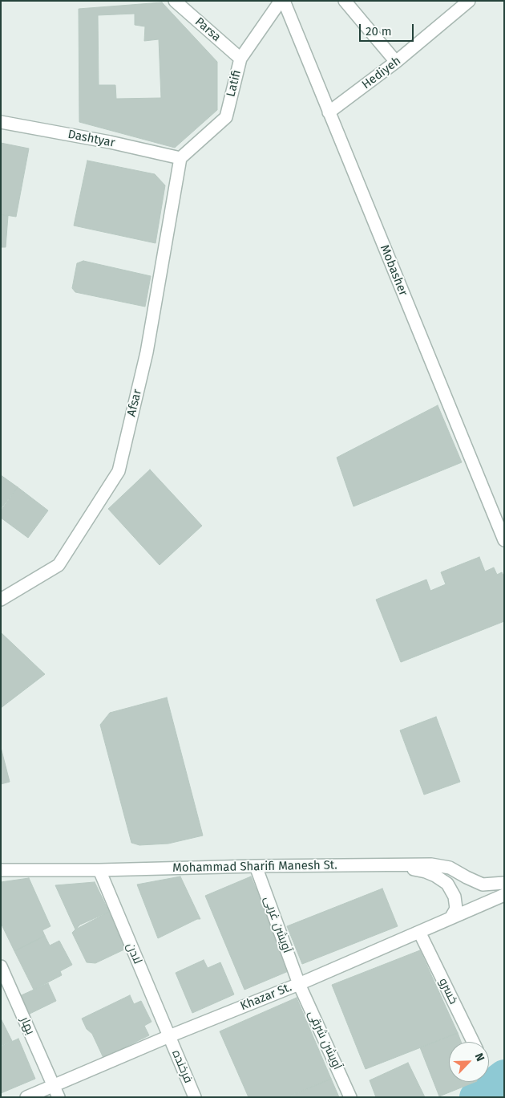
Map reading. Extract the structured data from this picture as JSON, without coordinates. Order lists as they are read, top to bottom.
{
  "streets": {
    "street": [
      "Parsa",
      "Hediyeh",
      "Latifi",
      "Dashtyar",
      "Mobasher",
      "Afsar",
      "Mohammad Sharifi Manesh St.",
      "آویشن غربی",
      "لادن",
      "خسرو",
      "Khazar St.",
      "بهار",
      "آویشن شرقی",
      "فرخنده"
    ]
  },
  "crossings": [
    ["Parsa", "Latifi"],
    ["Hediyeh", "Mobasher"],
    ["Latifi", "Dashtyar"],
    ["Latifi", "Afsar"],
    ["Dashtyar", "Afsar"],
    ["Mohammad Sharifi Manesh St.", "آویشن غربی"],
    ["Mohammad Sharifi Manesh St.", "لادن"],
    ["آویشن غربی", "Khazar St."],
    ["آویشن غربی", "آویشن شرقی"],
    ["لادن", "Khazar St."],
    ["لادن", "فرخنده"],
    ["خسرو", "Khazar St."],
    ["Khazar St.", "بهار"],
    ["Khazar St.", "آویشن شرقی"],
    ["Khazar St.", "فرخنده"]
  ],
  "scale_bar": "20 m",
  "north": "top right"
}
